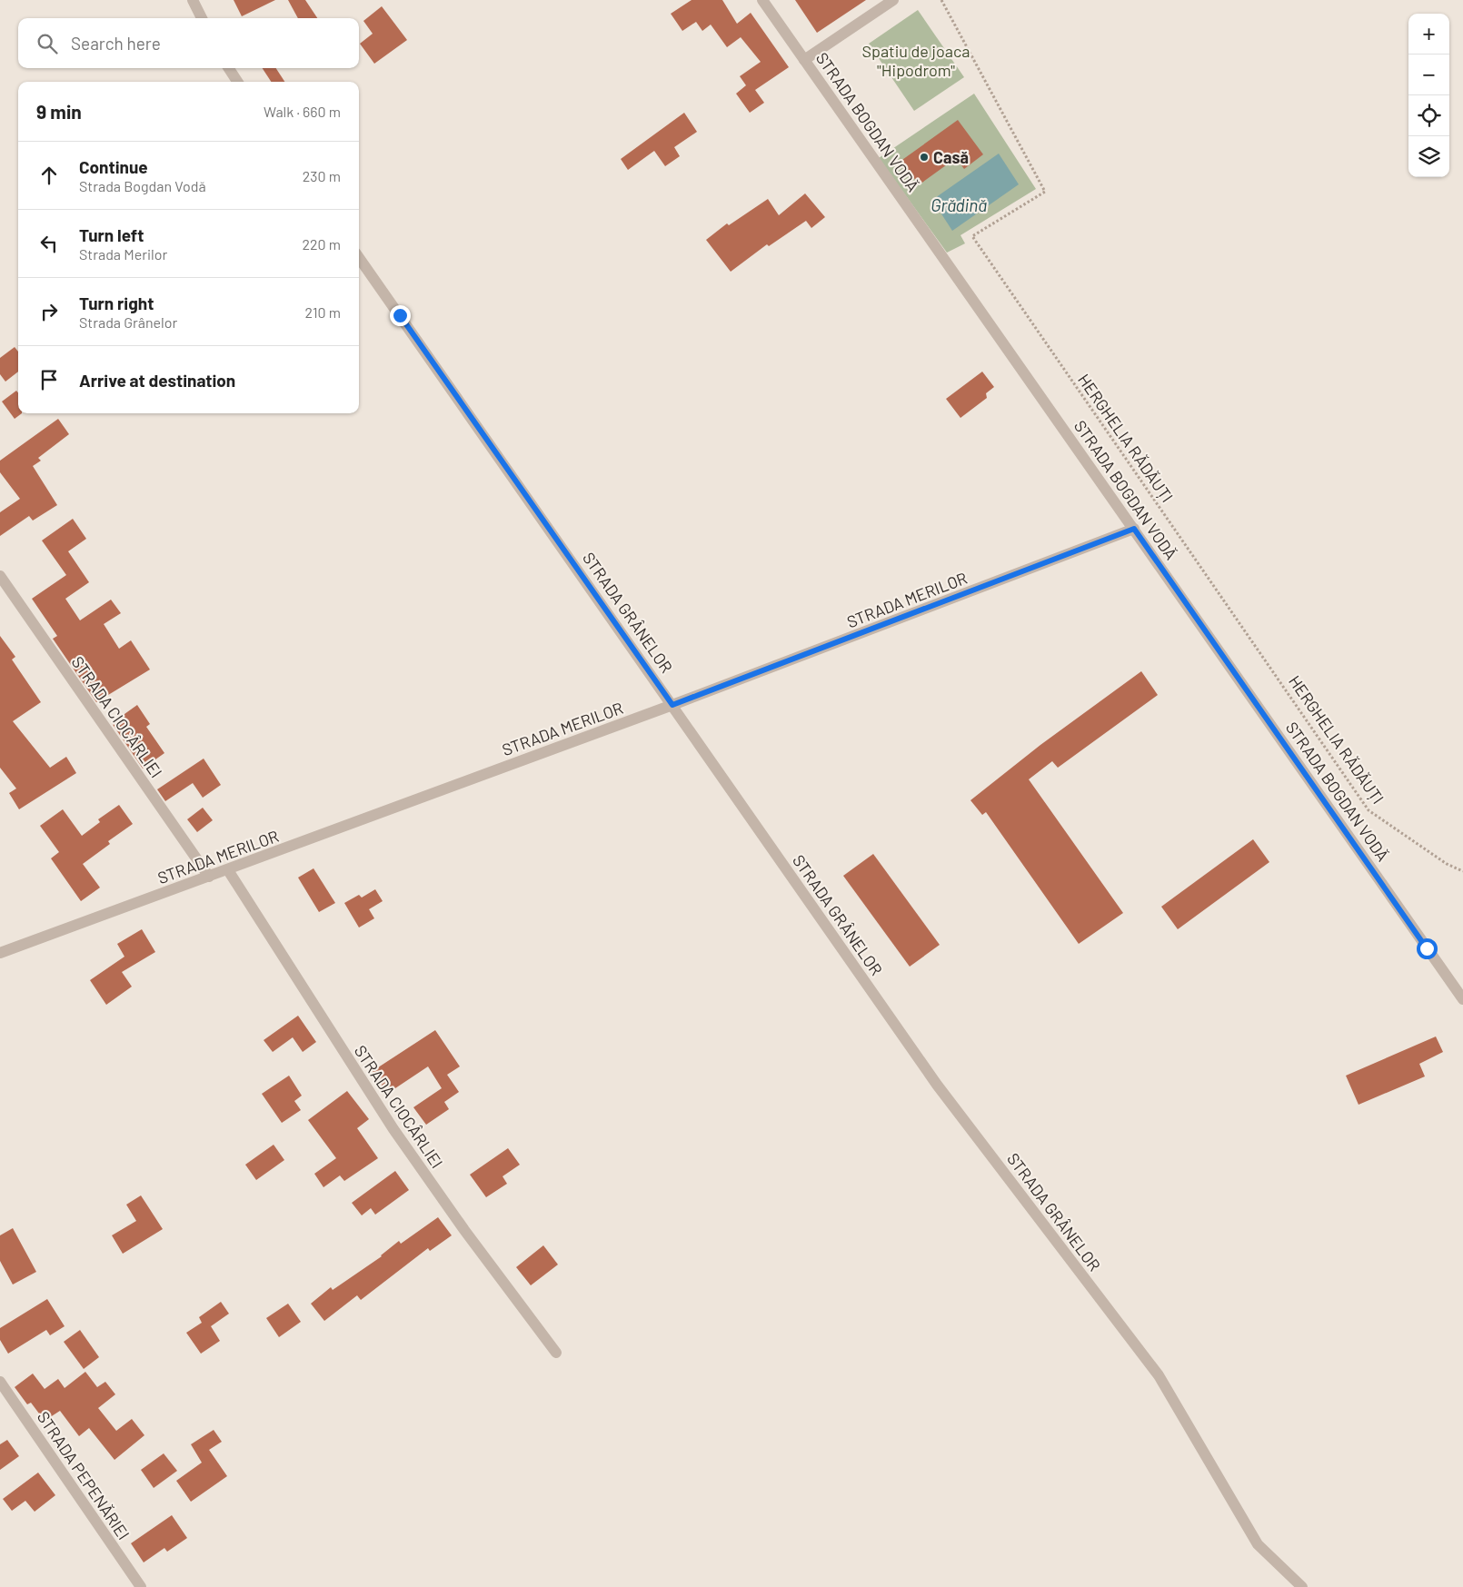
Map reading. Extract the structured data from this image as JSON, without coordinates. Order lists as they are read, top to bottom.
{
  "streets": {
    "street": [
      "STRADA BOGDAN VODĂ",
      "STRADA MERILOR",
      "STRADA GRÂNELOR",
      "STRADA CIOCÂRLIEI",
      "STRADA PEPENĂRIEI"
    ],
    "path": ["HERGHELIA RĂDĂUȚI"]
  },
  "crossings": [
    ["STRADA BOGDAN VODĂ", "STRADA MERILOR"],
    ["STRADA MERILOR", "STRADA GRÂNELOR"],
    ["STRADA MERILOR", "STRADA CIOCÂRLIEI"]
  ],
  "water": ["Grădină"],
  "parks": ["Spatiu de joaca \"Hipodrom\""],
  "places": ["Casă"],
  "page": {
    "map_buttons": ["+", "−"],
    "search": "Search here",
    "heading": ["9 min", "Walk · 660 m"],
    "list": [
      ["Continue", "Strada Bogdan Vodă", "230 m"],
      ["Turn left", "Strada Merilor", "220 m"],
      ["Turn right", "Strada Grânelor", "210 m"],
      "Arrive at destination"
    ]
  }
}
